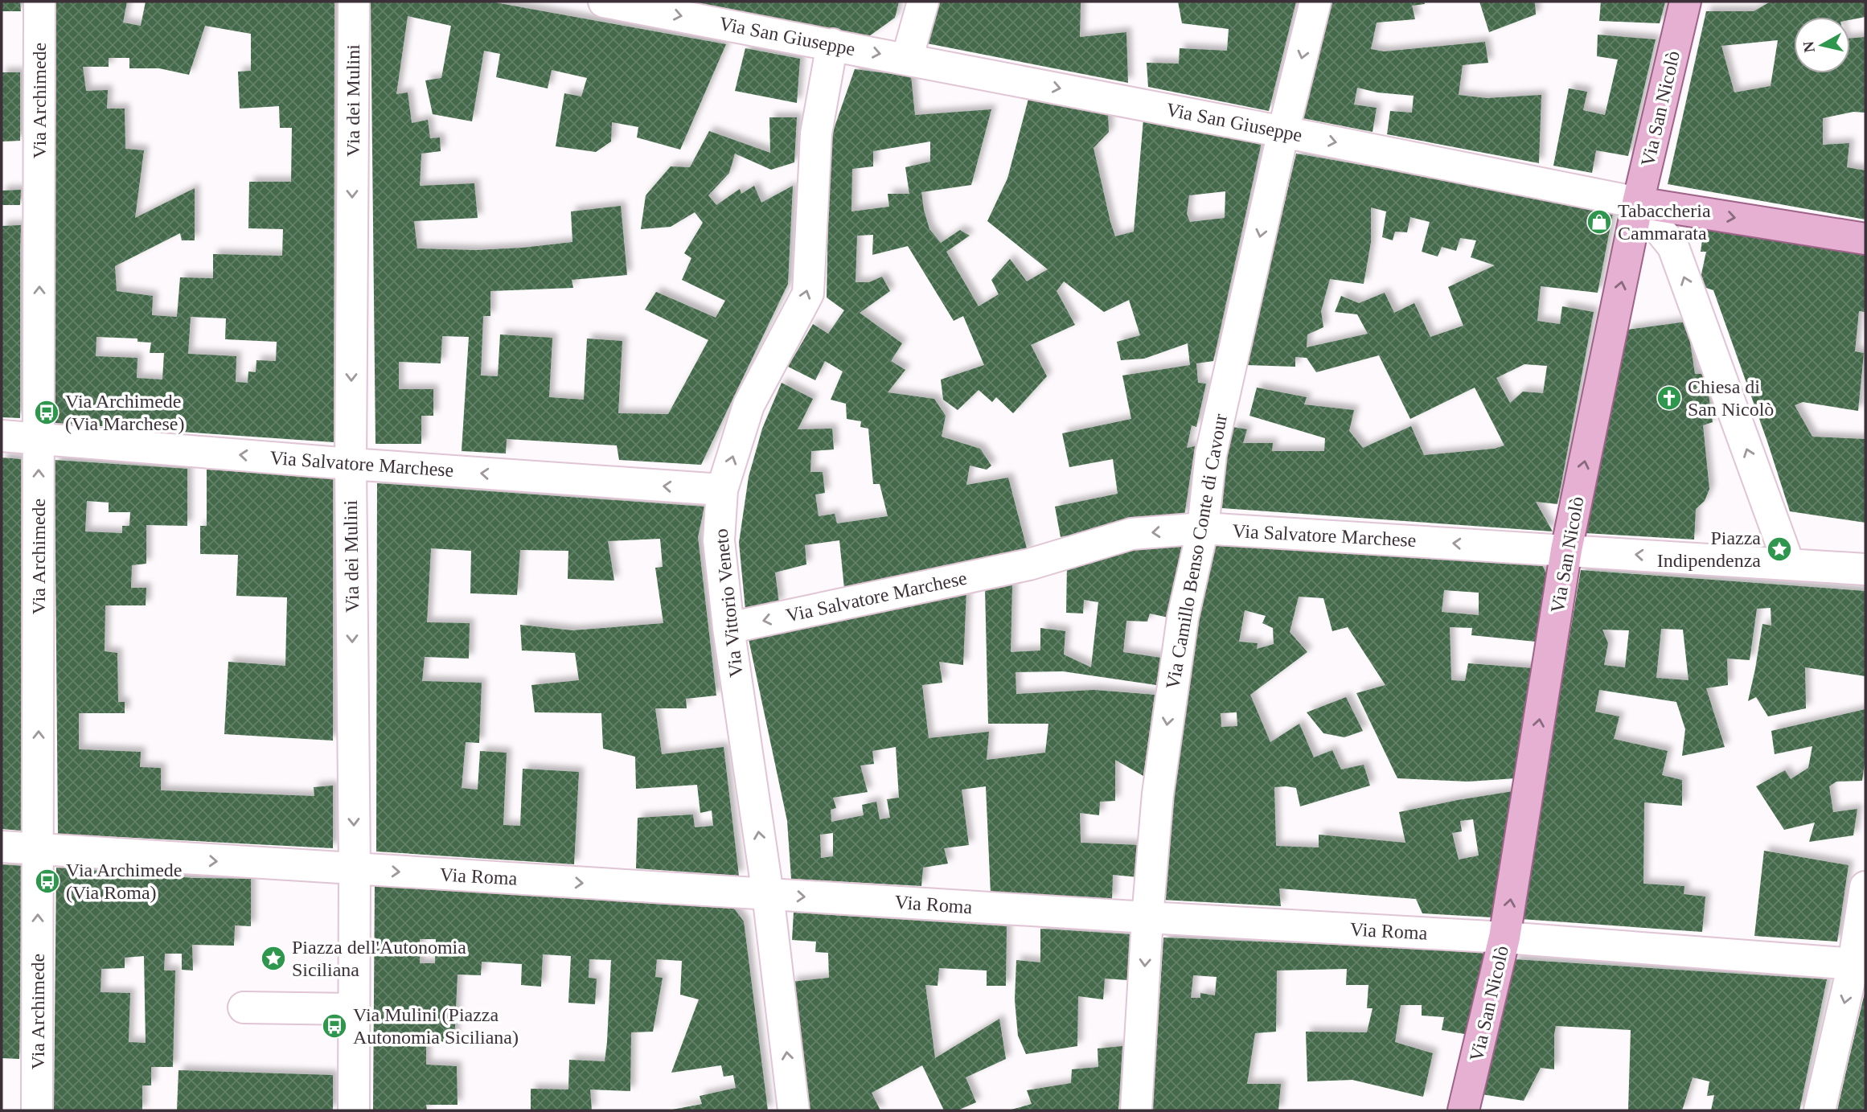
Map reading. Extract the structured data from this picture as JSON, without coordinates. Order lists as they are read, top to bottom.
{
  "streets": {
    "main road": ["Via San Giuseppe", "Via San Nicolò"],
    "street": [
      "Via Archimede",
      "Via dei Mulini",
      "Via Salvatore Marchese",
      "Via Camillo Benso Conte di Cavour",
      "Via Vittorio Veneto",
      "Via Roma"
    ]
  },
  "crossings": [
    ["Via San Giuseppe", "Via San Nicolò"],
    ["Via San Giuseppe", "Via Camillo Benso Conte di Cavour"],
    ["Via San Giuseppe", "Via Vittorio Veneto"],
    ["Via Archimede", "Via Salvatore Marchese"],
    ["Via Archimede", "Via Roma"],
    ["Via dei Mulini", "Via Salvatore Marchese"],
    ["Via dei Mulini", "Via Roma"],
    ["Via San Nicolò", "Via Salvatore Marchese"],
    ["Via San Nicolò", "Via Roma"],
    ["Via Salvatore Marchese", "Via Camillo Benso Conte di Cavour"],
    ["Via Salvatore Marchese", "Via Vittorio Veneto"],
    ["Via Camillo Benso Conte di Cavour", "Via Roma"],
    ["Via Vittorio Veneto", "Via Roma"]
  ],
  "one_way": [
    "Via San Giuseppe",
    "Via Archimede",
    "Via dei Mulini",
    "Via San Nicolò",
    "Via Salvatore Marchese",
    "Via Camillo Benso Conte di Cavour",
    "Via Vittorio Veneto",
    "Via Roma"
  ],
  "places": {
    "shop": ["Tabaccheria Cammarata"],
    "church": ["Chiesa di San Nicolò"],
    "bus stop": ["Via Archimede (Via Marchese)", "Via Archimede (Via Roma)", "Via Mulini (Piazza Autonomia Siciliana)"],
    "place": ["Piazza Indipendenza", "Piazza dell'Autonomia Siciliana"]
  },
  "north": "left"
}
